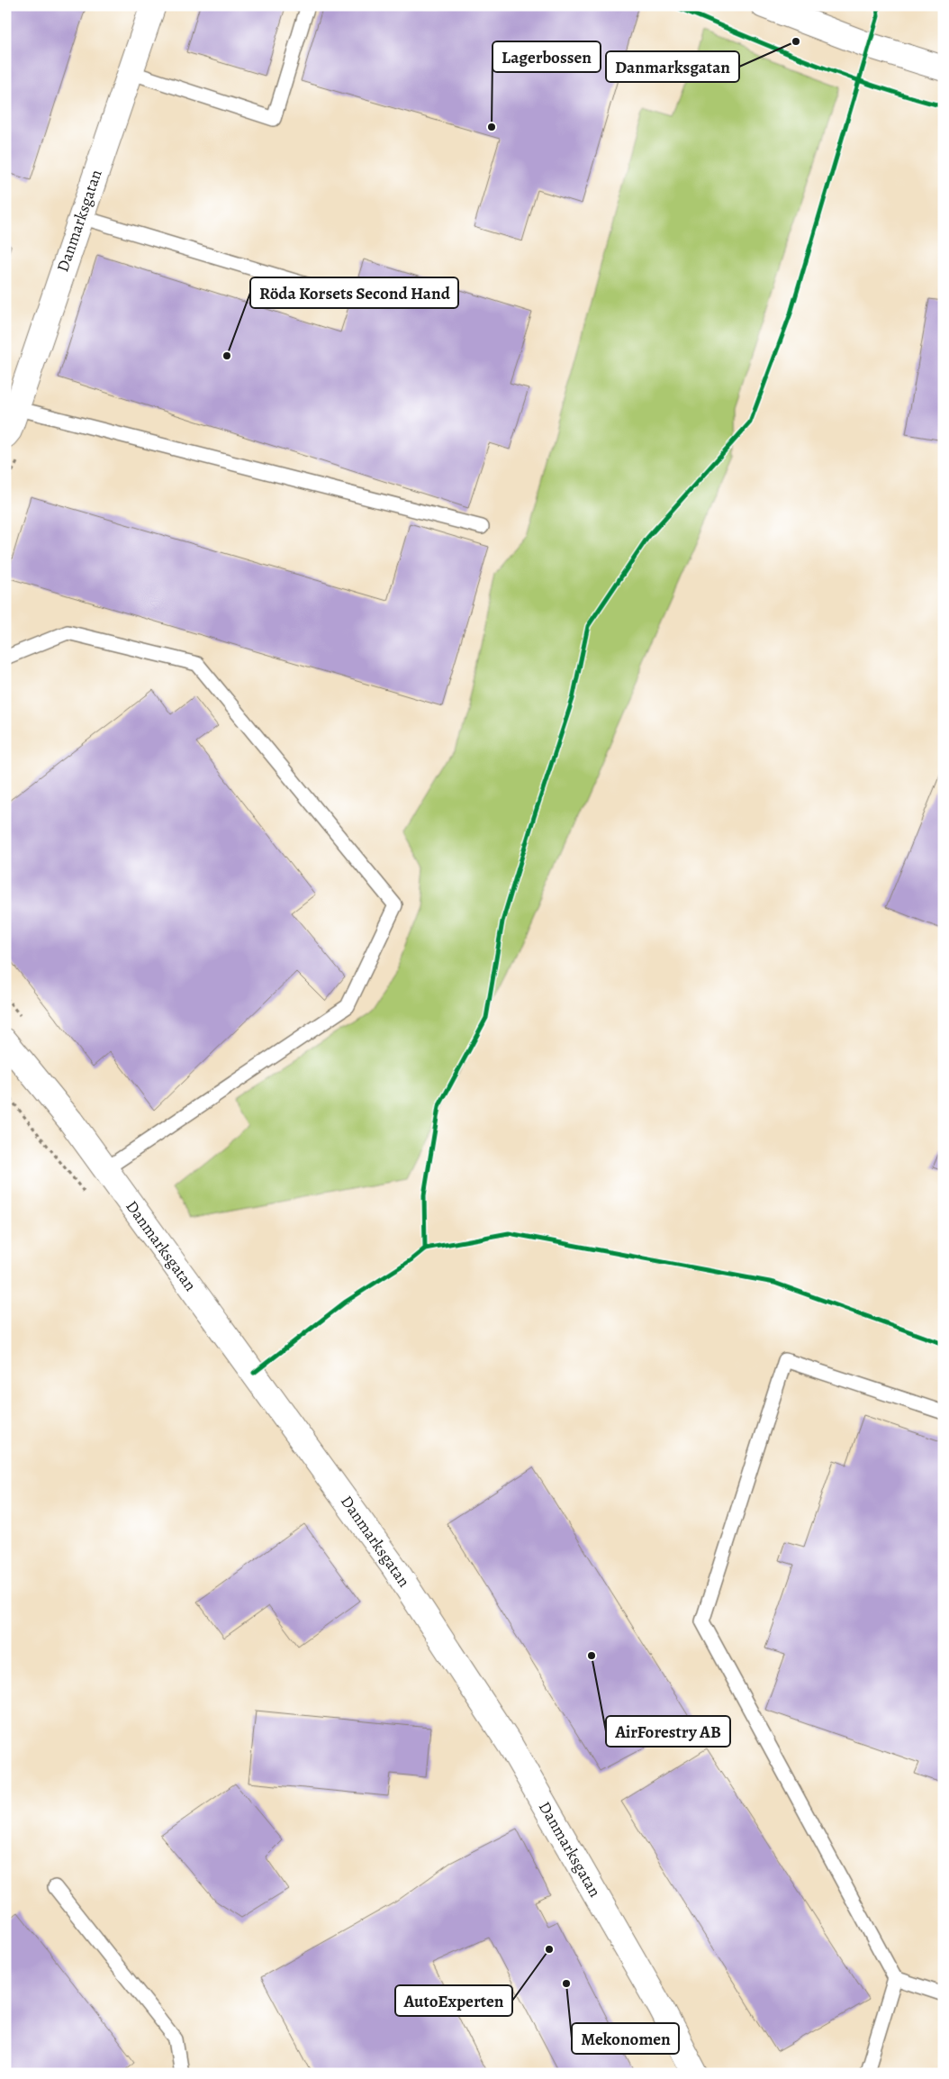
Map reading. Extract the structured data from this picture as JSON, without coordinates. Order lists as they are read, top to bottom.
{
  "streets": {
    "street": ["Danmarksgatan"]
  },
  "places": [
    "Danmarksgatan",
    "Lagerbossen",
    "Röda Korsets Second Hand",
    "AirForestry AB",
    "AutoExperten",
    "Mekonomen"
  ]
}
